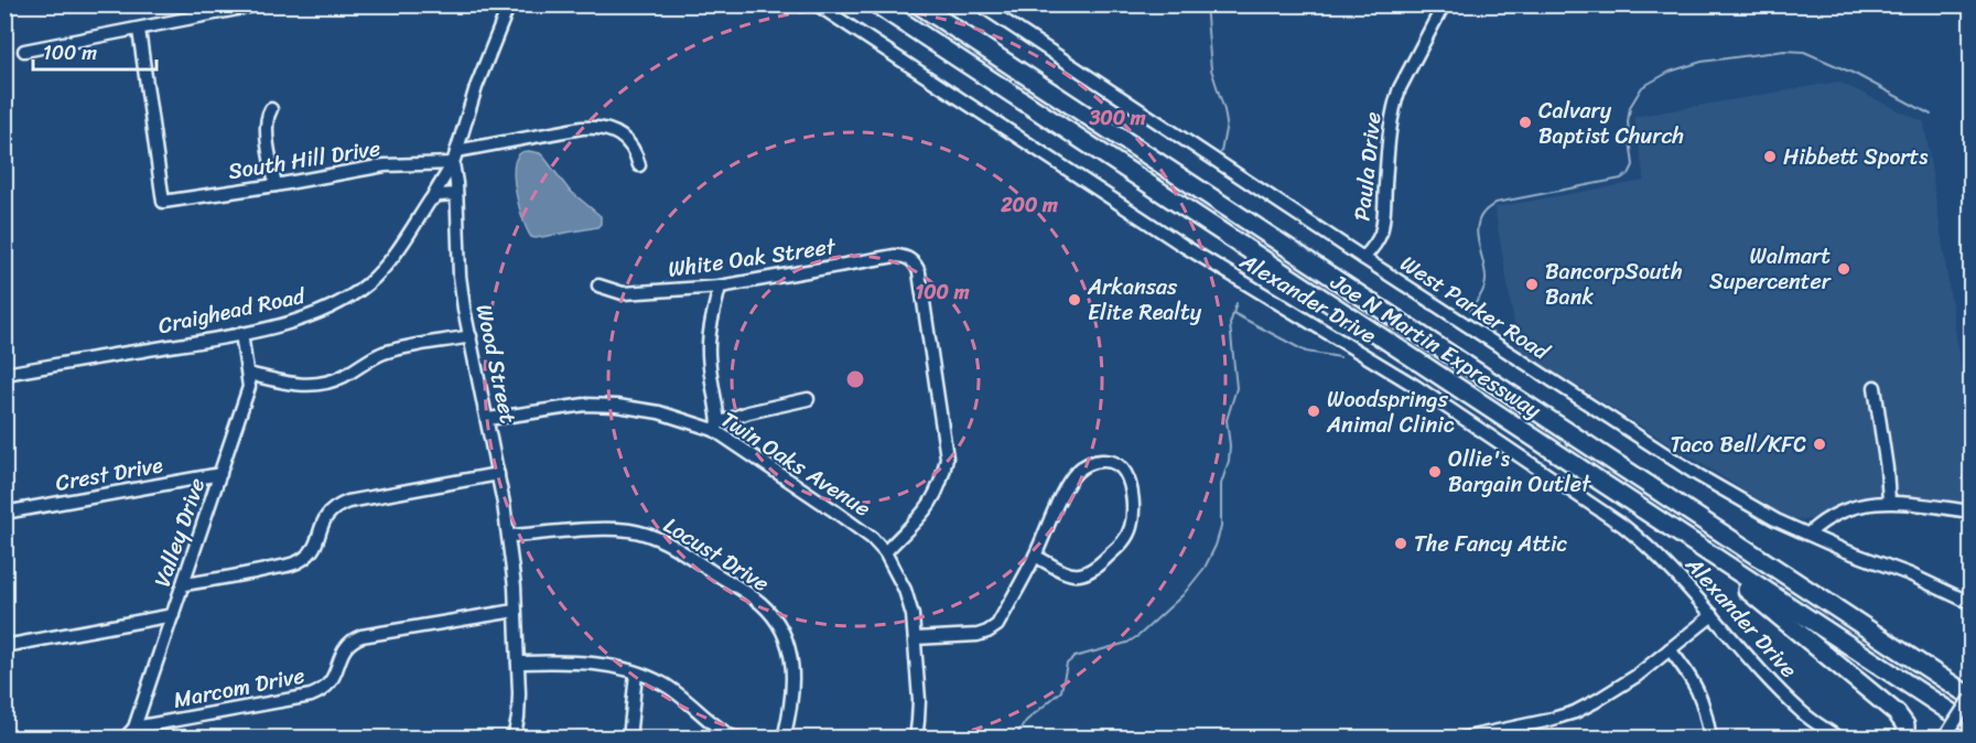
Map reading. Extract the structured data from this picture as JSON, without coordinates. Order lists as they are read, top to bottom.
{
  "streets": {
    "highway": ["Joe N Martin Expressway"],
    "street": [
      "South Hill Drive",
      "Paula Drive",
      "White Oak Street",
      "Alexander Drive",
      "West Parker Road",
      "Craighead Road",
      "Wood Street",
      "Twin Oaks Avenue",
      "Crest Drive",
      "Valley Drive",
      "Locust Drive",
      "Marcom Drive"
    ]
  },
  "crossings": [
    ["South Hill Drive", "Craighead Road"],
    ["South Hill Drive", "Wood Street"],
    ["Paula Drive", "West Parker Road"],
    ["White Oak Street", "Twin Oaks Avenue"],
    ["Craighead Road", "Wood Street"],
    ["Craighead Road", "Valley Drive"],
    ["Wood Street", "Twin Oaks Avenue"],
    ["Wood Street", "Locust Drive"],
    ["Wood Street", "Marcom Drive"],
    ["Crest Drive", "Valley Drive"],
    ["Valley Drive", "Marcom Drive"]
  ],
  "places": [
    "Calvary Baptist Church",
    "Hibbett Sports",
    "Walmart Supercenter",
    "BancorpSouth Bank",
    "Arkansas Elite Realty",
    "Woodsprings Animal Clinic",
    "Taco Bell/KFC",
    "Ollie's Bargain Outlet",
    "The Fancy Attic"
  ],
  "scale_bar": "100 m",
  "rings": ["300 m", "200 m", "100 m"]
}
